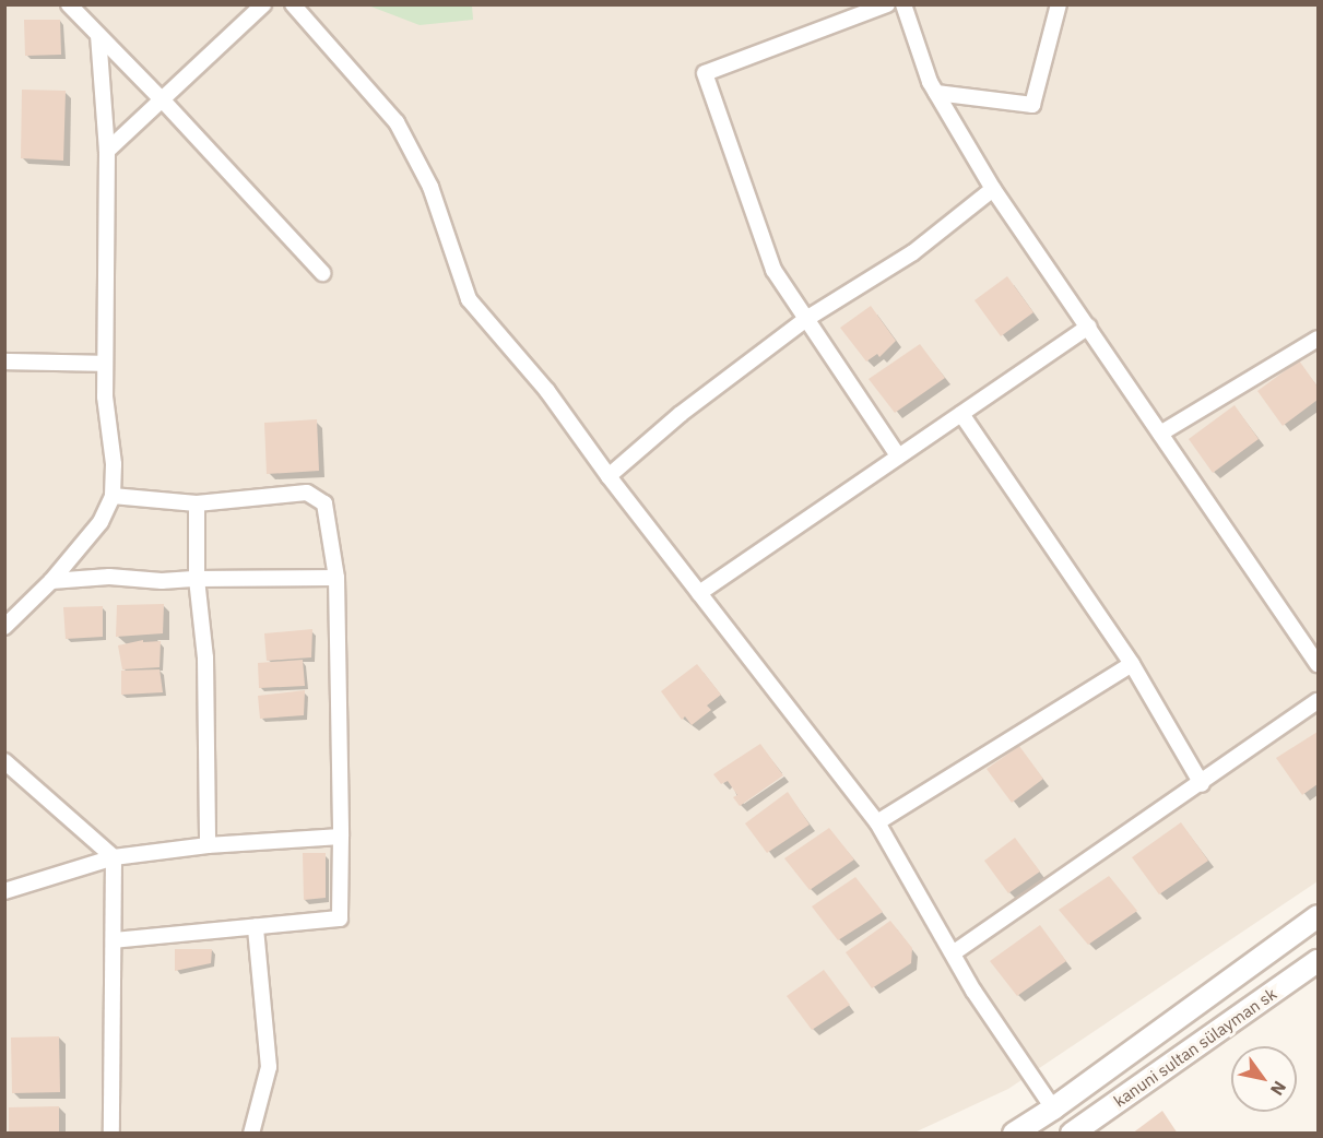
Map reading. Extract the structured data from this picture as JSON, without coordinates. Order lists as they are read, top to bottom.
{
  "streets": {
    "main road": ["kanuni sultan sülayman sk"]
  },
  "north": "bottom right"
}
